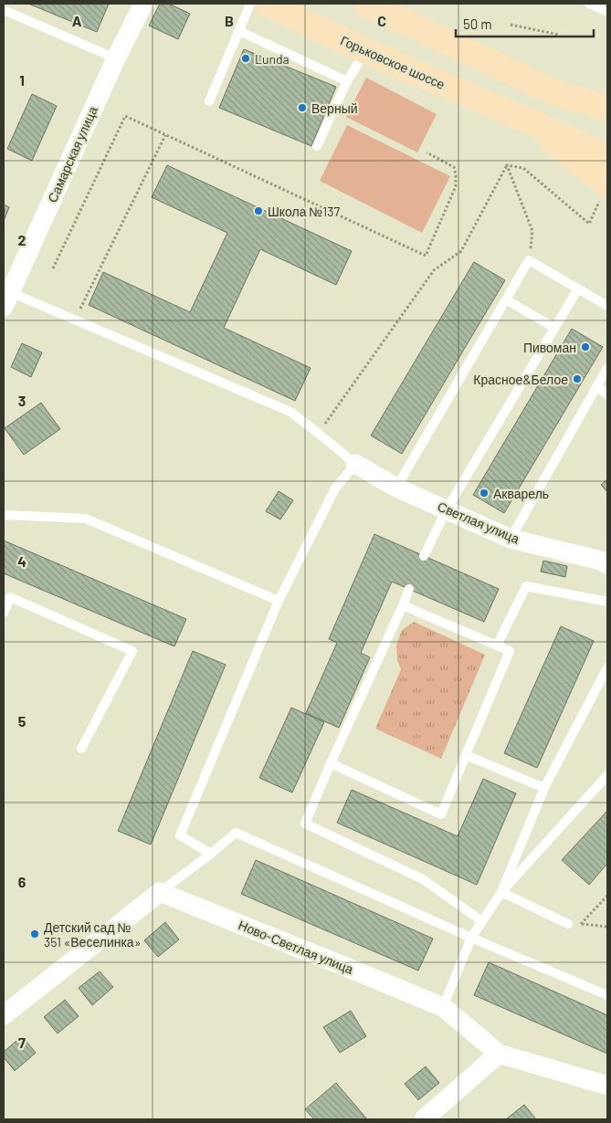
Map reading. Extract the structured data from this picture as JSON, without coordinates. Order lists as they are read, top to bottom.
{
  "streets": {
    "main road": ["Горьковское шоссе"],
    "street": ["Самарская улица", "Светлая улица", "Ново-Светлая улица"]
  },
  "places": [
    "Lunda",
    "Верный",
    "Школа №137",
    "Пивоман",
    "Красное&Белое",
    "Акварель",
    "Детский сад № 351 «Веселинка»"
  ],
  "scale_bar": "50 m",
  "grid": {
    "columns": ["A", "B", "C"],
    "rows": [
      "1",
      "2",
      "3",
      "4",
      "5",
      "6",
      "7"
    ]
  }
}
